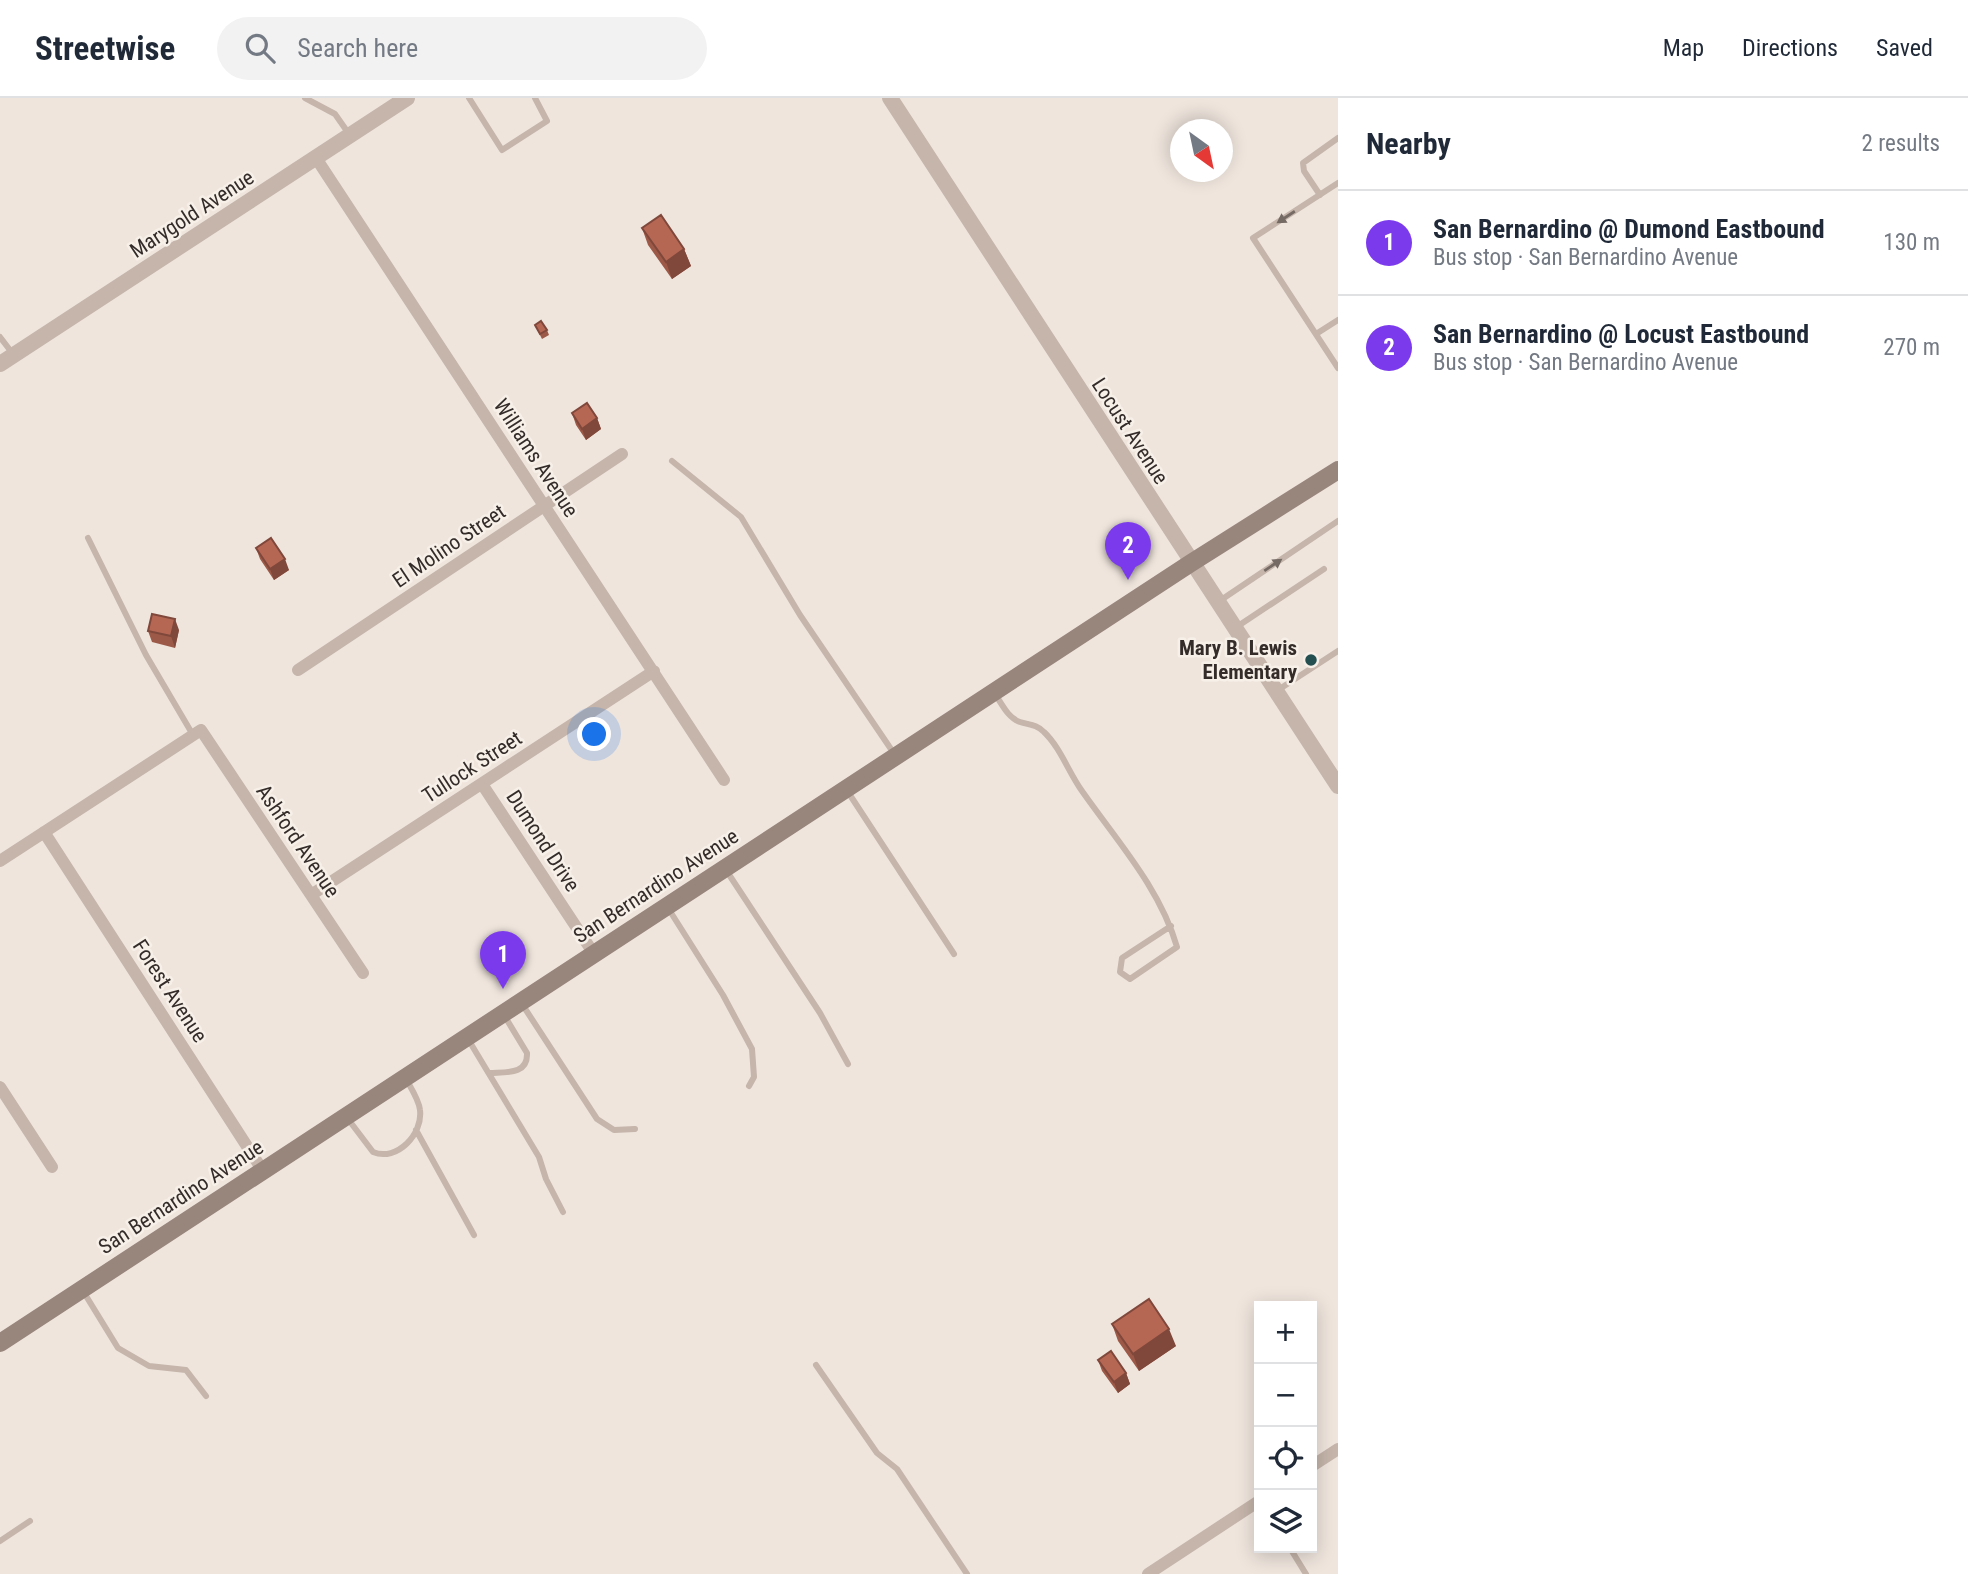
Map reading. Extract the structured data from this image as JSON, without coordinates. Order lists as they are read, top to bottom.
{
  "streets": {
    "main road": ["San Bernardino Avenue"],
    "street": [
      "Marygold Avenue",
      "Locust Avenue",
      "Williams Avenue",
      "El Molino Street",
      "Tullock Street",
      "Ashford Avenue",
      "Dumond Drive",
      "Forest Avenue"
    ]
  },
  "crossings": [
    ["Marygold Avenue", "Williams Avenue"],
    ["Locust Avenue", "San Bernardino Avenue"],
    ["Williams Avenue", "El Molino Street"],
    ["Williams Avenue", "Tullock Street"],
    ["Tullock Street", "Ashford Avenue"],
    ["Tullock Street", "Dumond Drive"],
    ["Dumond Drive", "San Bernardino Avenue"],
    ["San Bernardino Avenue", "Forest Avenue"]
  ],
  "places": ["Mary B. Lewis Elementary"],
  "north": "bottom right",
  "page": {
    "header": "Streetwise",
    "search": "Search here",
    "nav": ["Map", "Directions", "Saved"],
    "heading": ["Nearby", "2 results"],
    "list": [
      {
        "mark": "1",
        "name": "San Bernardino @ Dumond Eastbound",
        "note": "Bus stop · San Bernardino Avenue",
        "value": "130 m"
      },
      {
        "mark": "2",
        "name": "San Bernardino @ Locust Eastbound",
        "note": "Bus stop · San Bernardino Avenue",
        "value": "270 m"
      }
    ],
    "pins": ["2", "1"],
    "map_buttons": ["+", "−"]
  }
}
